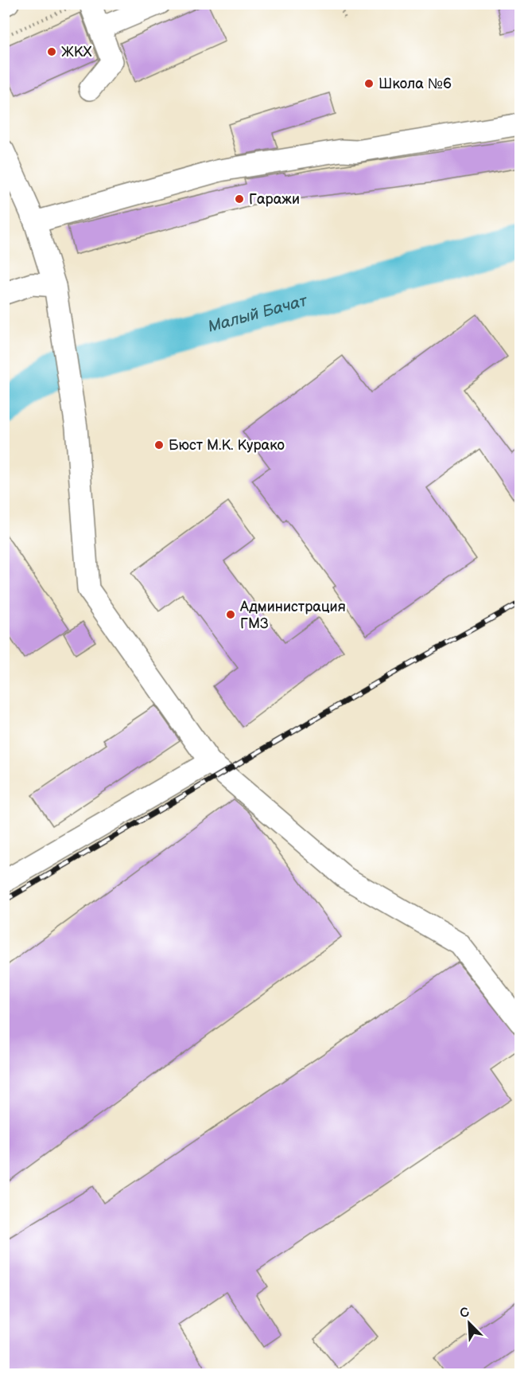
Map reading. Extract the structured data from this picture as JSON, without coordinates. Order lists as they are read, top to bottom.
{
  "water": ["Малый Бачат"],
  "places": [
    "ЖКХ",
    "Школа №6",
    "Гаражи",
    "Бюст М.К. Курако",
    "Администрация ГМЗ"
  ],
  "north": "top left"
}
